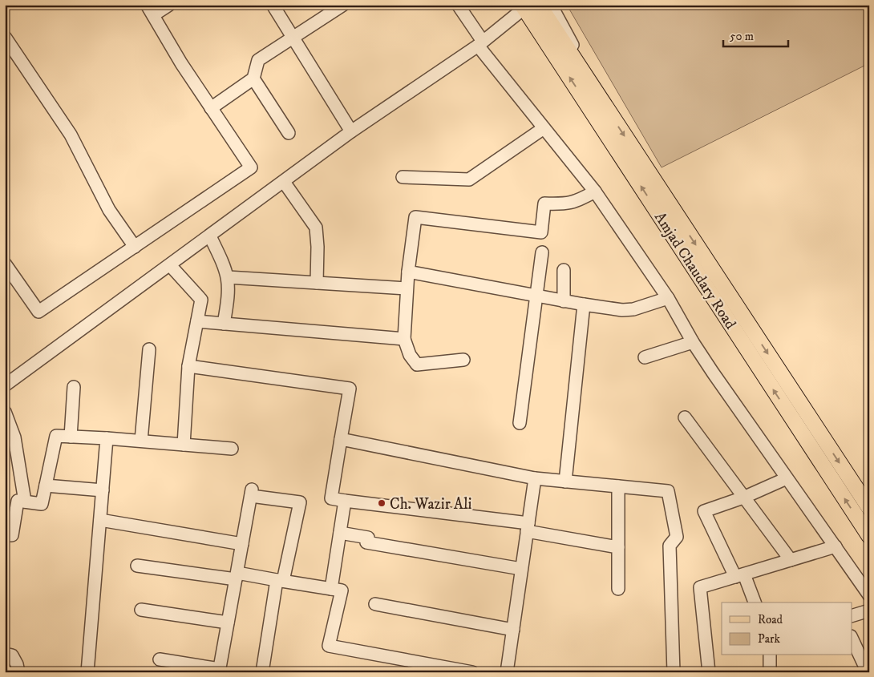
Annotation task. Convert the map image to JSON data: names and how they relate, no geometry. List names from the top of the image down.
{
  "streets": {
    "main road": ["Amjad Chaudary Road"]
  },
  "places": ["Ch. Wazir Ali"],
  "legend": ["Road", "Park"],
  "scale_bar": "50 m"
}
